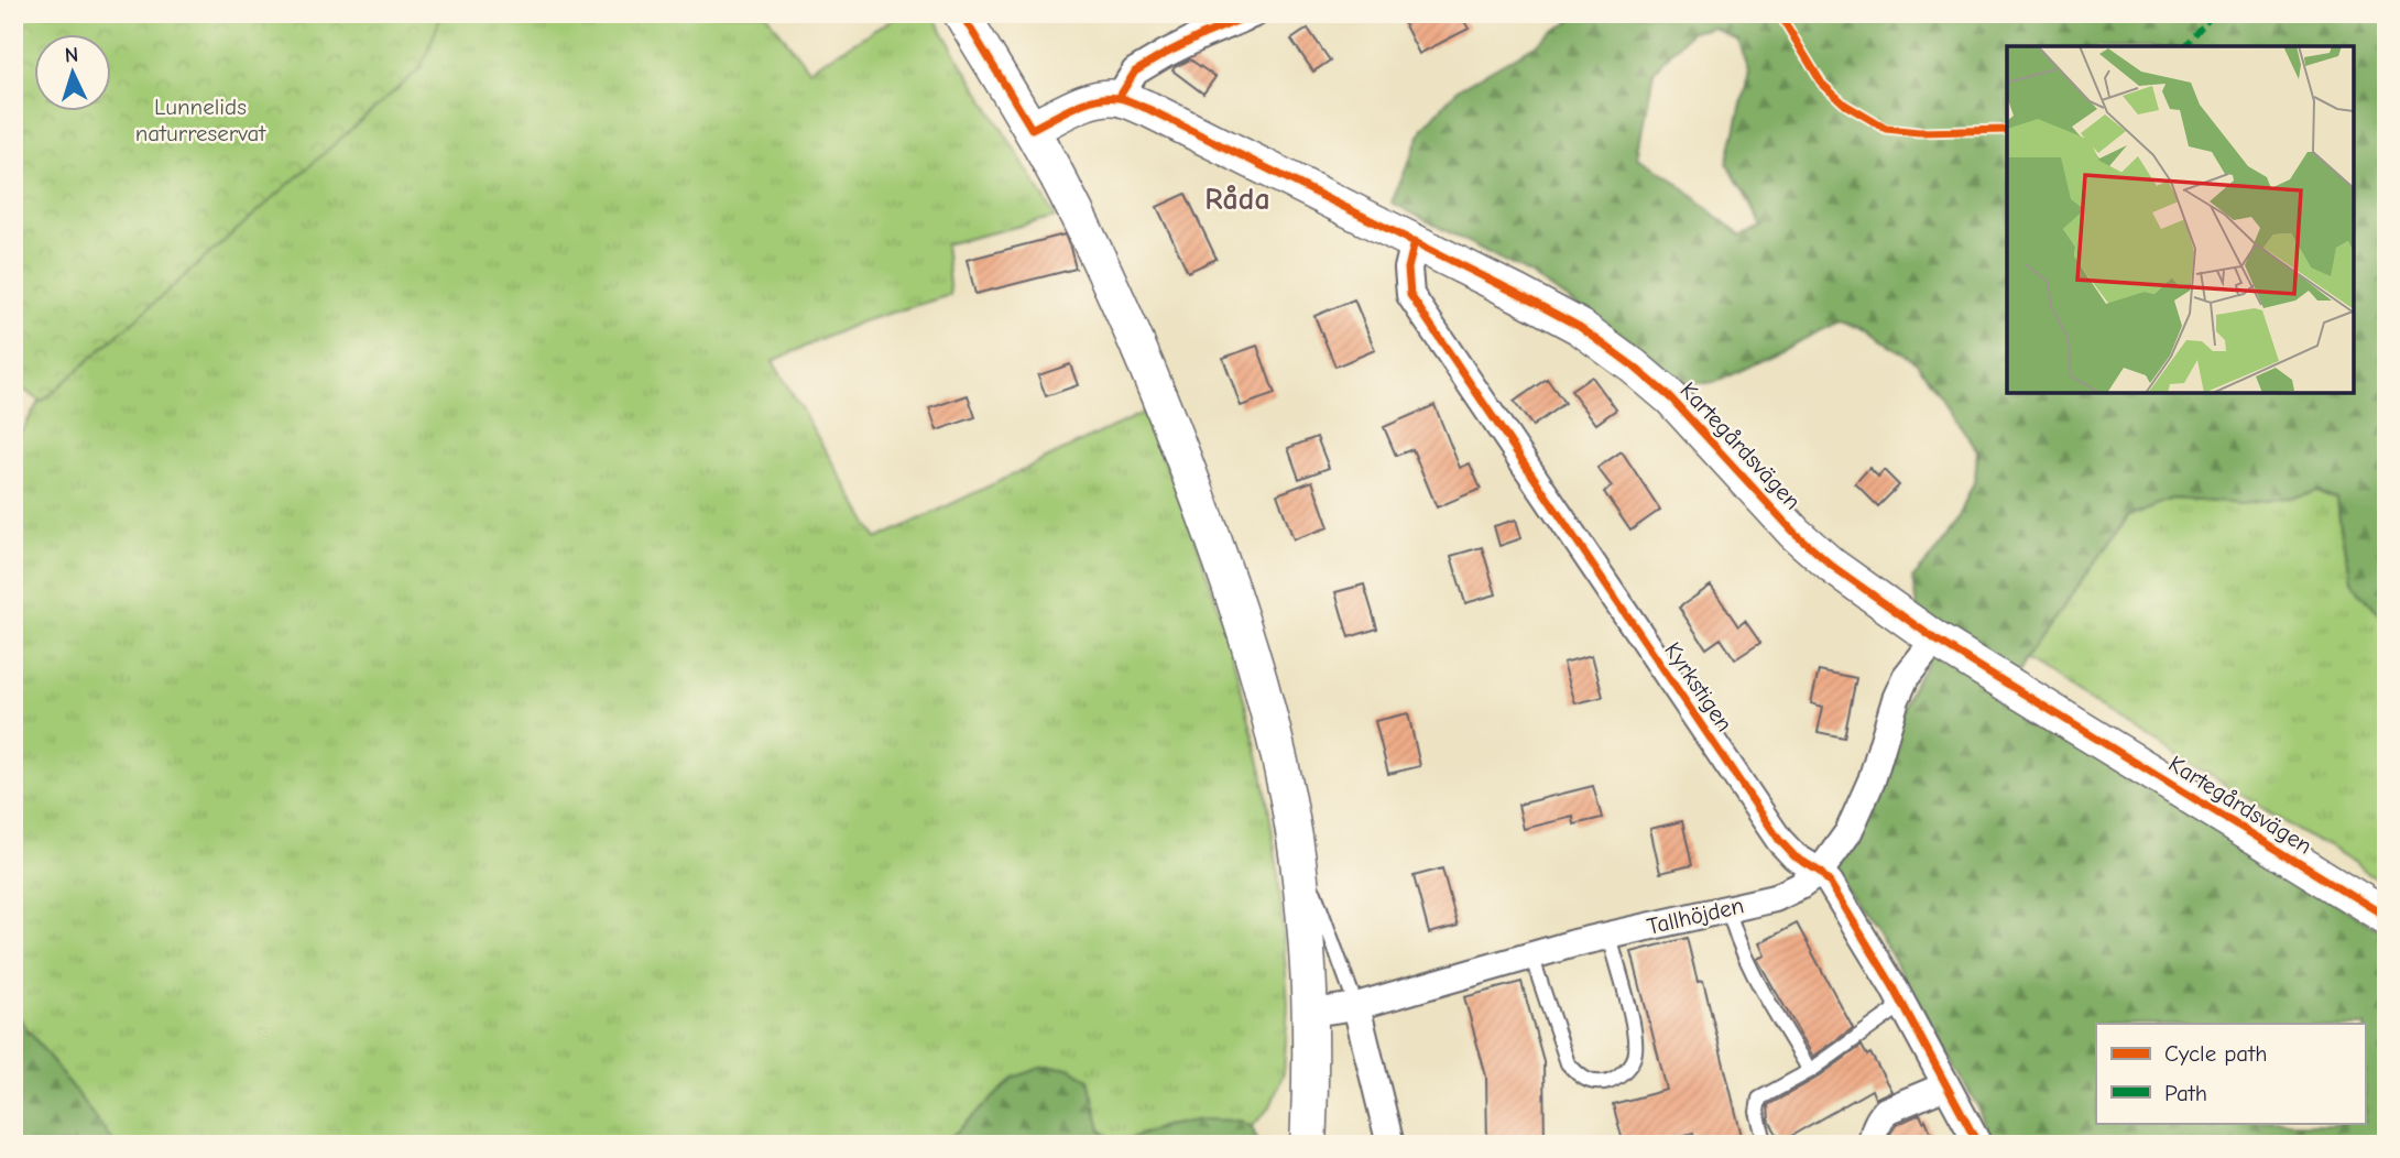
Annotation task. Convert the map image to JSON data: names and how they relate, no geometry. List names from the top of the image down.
{
  "streets": {
    "street": ["Kartegårdsvägen", "Kyrkstigen", "Tallhöjden"]
  },
  "crossings": [
    ["Kartegårdsvägen", "Kyrkstigen"],
    ["Kartegårdsvägen", "Tallhöjden"],
    ["Kyrkstigen", "Tallhöjden"]
  ],
  "districts": ["Råda"],
  "parks": ["Lunnelids naturreservat"],
  "legend": ["Cycle path", "Path"],
  "north": "top"
}
